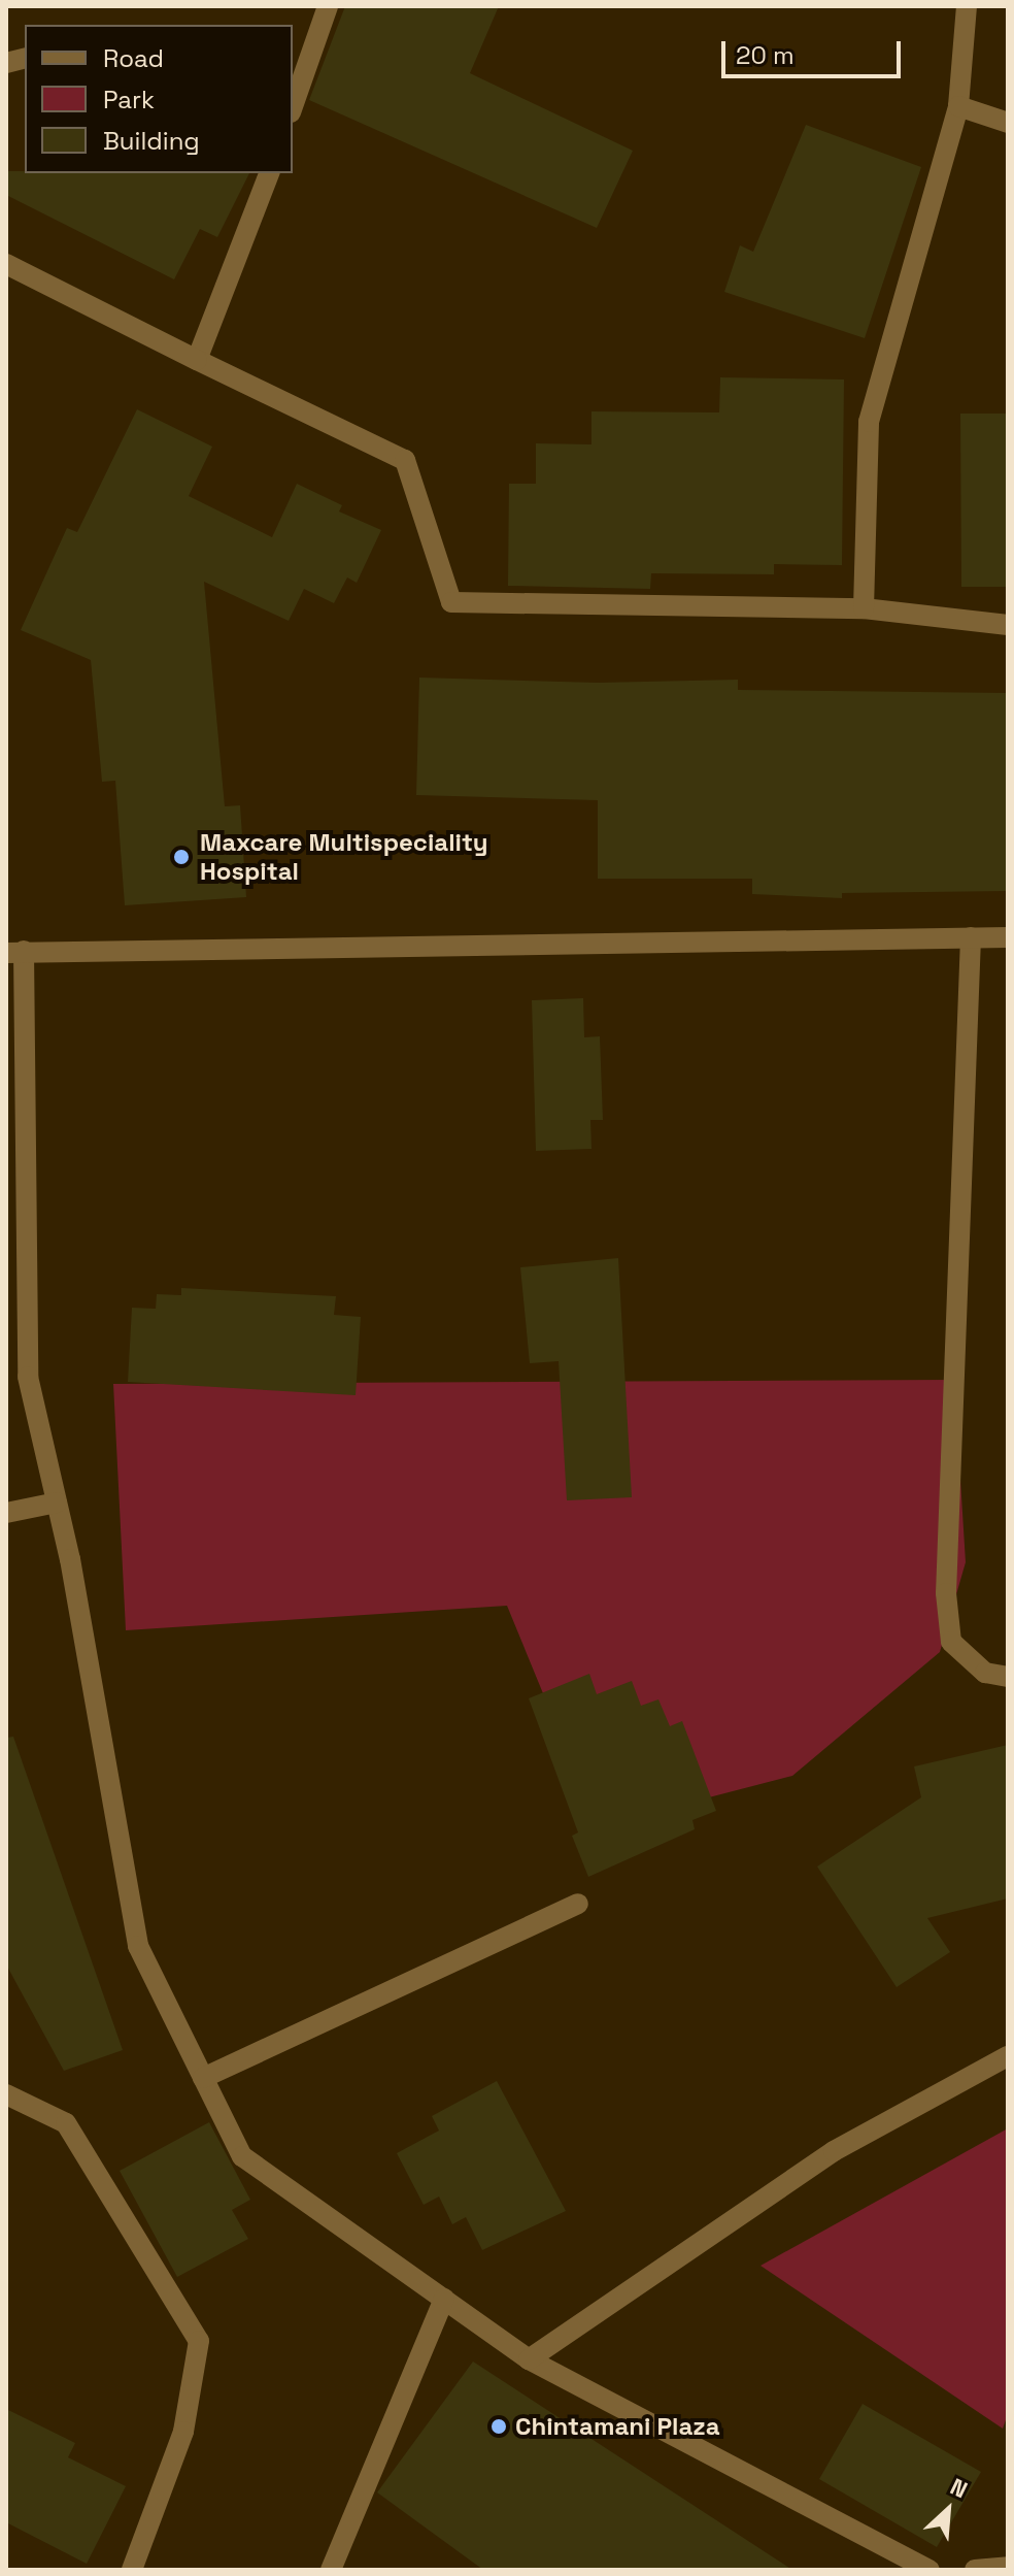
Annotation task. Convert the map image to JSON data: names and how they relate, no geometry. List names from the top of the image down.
{
  "places": ["Maxcare Multispeciality Hospital", "Chintamani Plaza"],
  "legend": ["Road", "Park", "Building"],
  "scale_bar": "20 m",
  "north": "top right"
}
